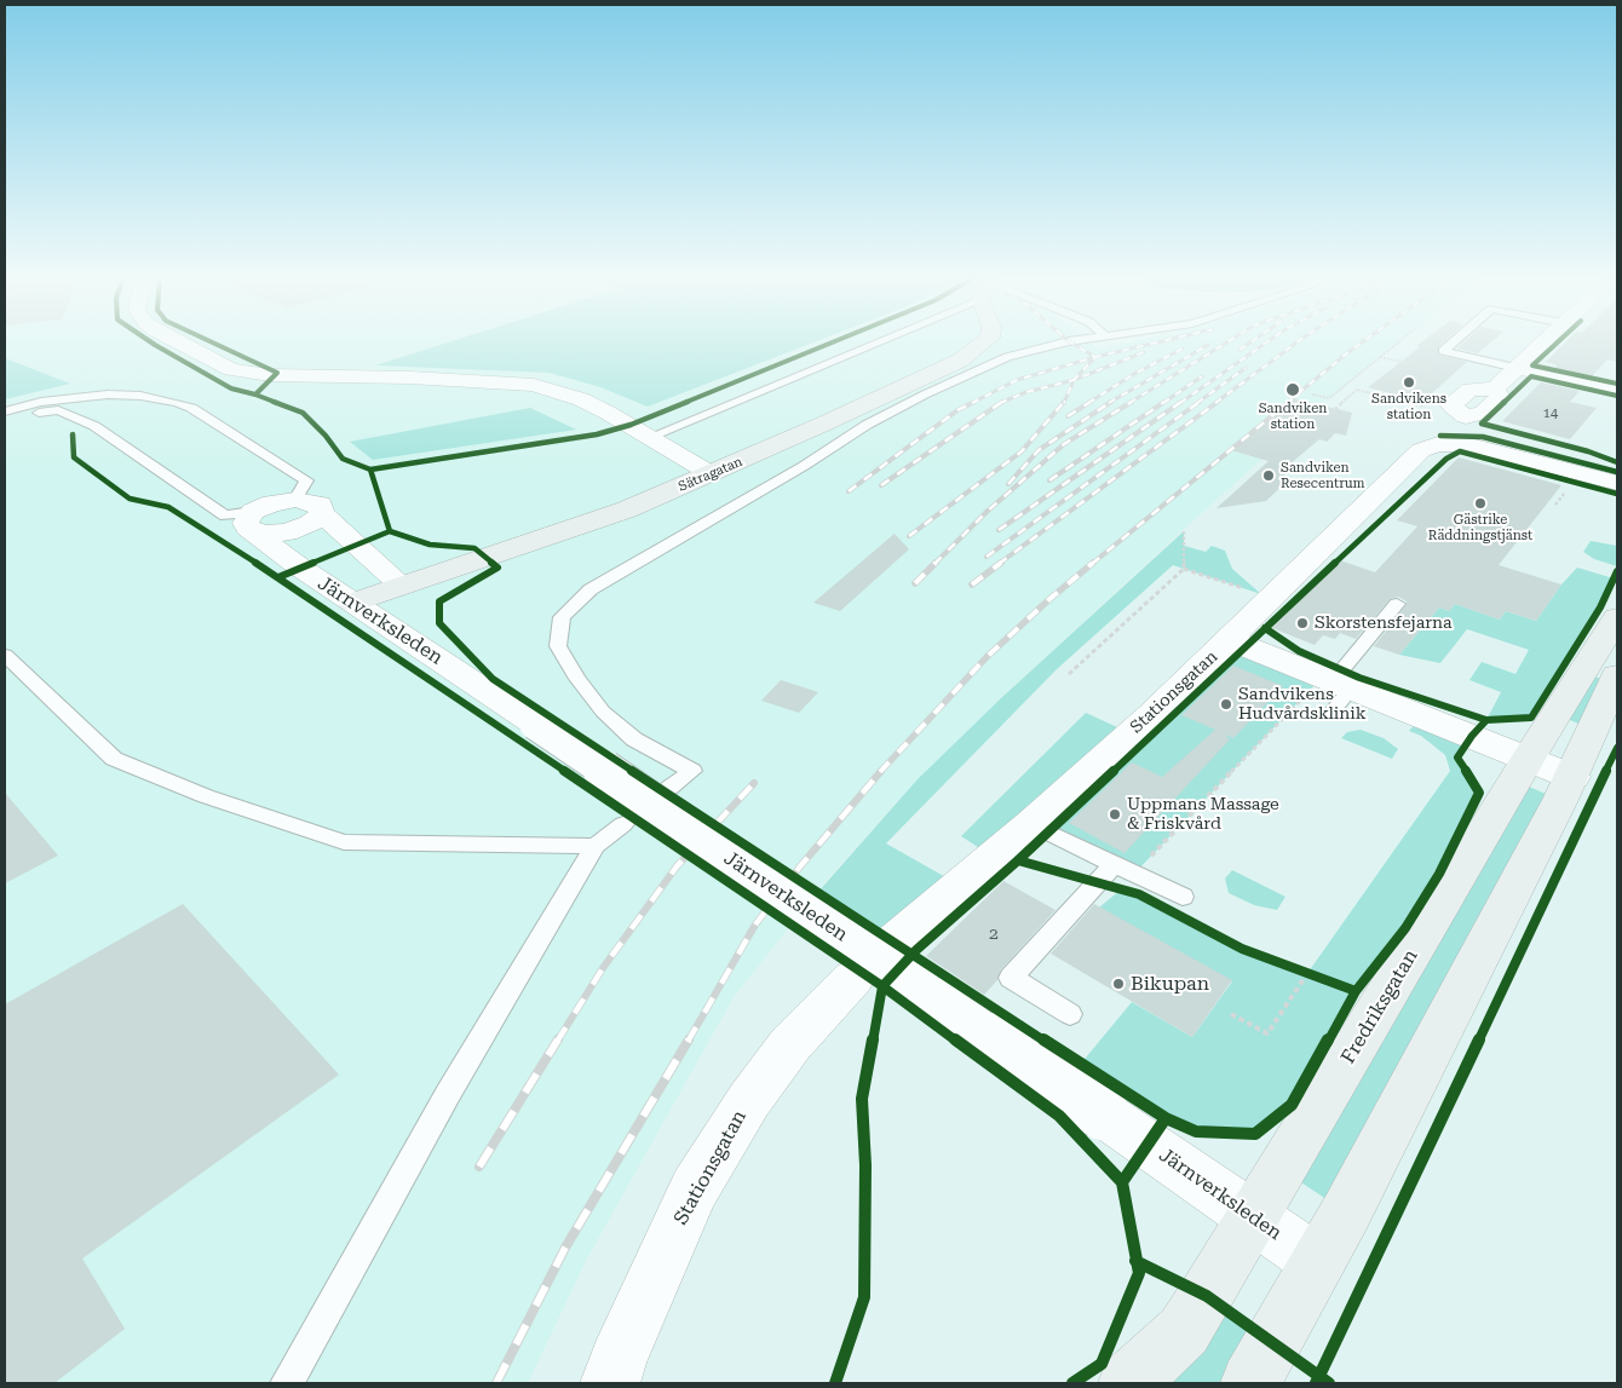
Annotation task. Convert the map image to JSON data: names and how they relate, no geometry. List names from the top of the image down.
{
  "streets": {
    "street": [
      "Sätragatan",
      "Järnverksleden",
      "Stationsgatan",
      "Fredriksgatan"
    ]
  },
  "crossings": [
    ["Sätragatan", "Järnverksleden"],
    ["Järnverksleden", "Fredriksgatan"]
  ],
  "places": [
    "Sandvikens station",
    "Sandviken station",
    "Sandviken Resecentrum",
    "Gästrike Räddningstjänst",
    "Skorstensfejarna",
    "Sandvikens Hudvårdsklinik",
    "Uppmans Massage & Friskvård",
    "Bikupan"
  ],
  "house_numbers": ["14", "2"]
}
